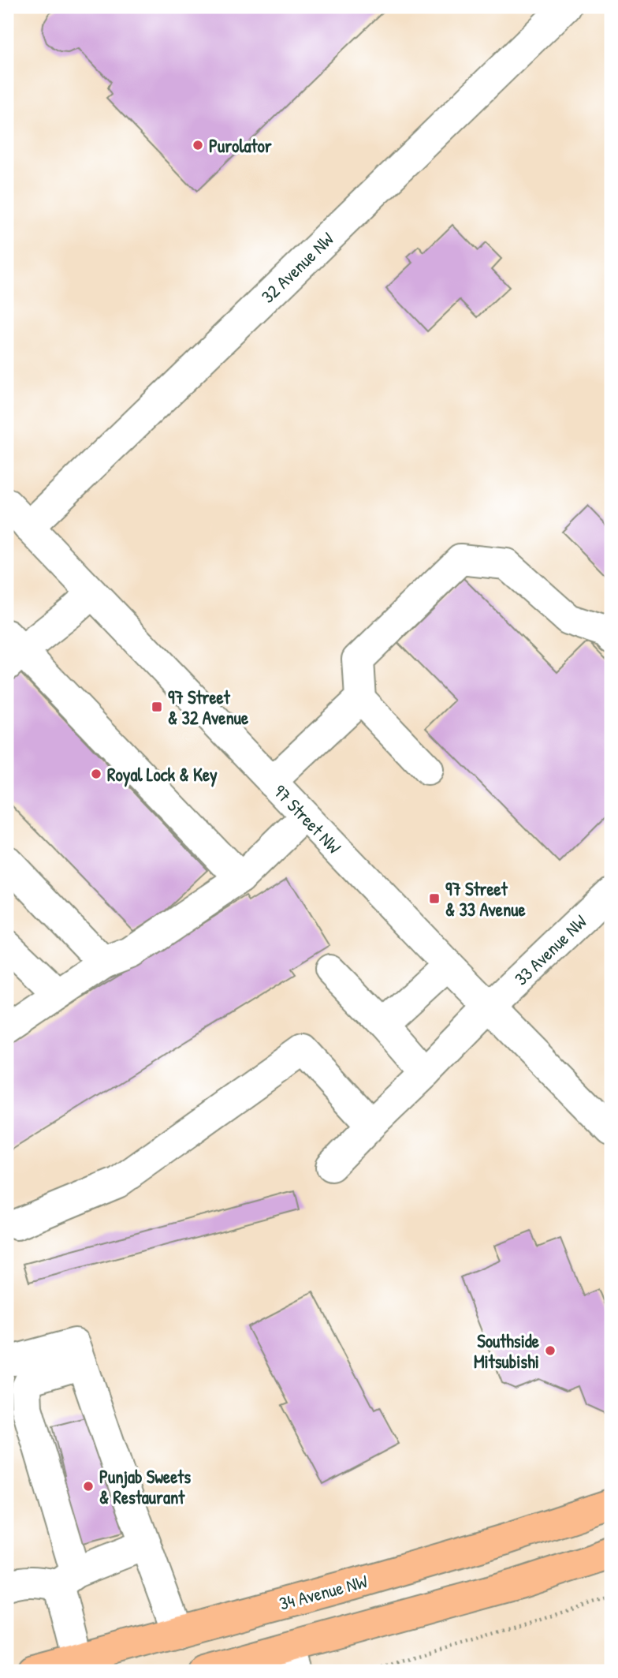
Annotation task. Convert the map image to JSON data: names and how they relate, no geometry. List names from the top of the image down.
{
  "streets": {
    "main road": ["34 Avenue NW"],
    "street": ["32 Avenue NW", "97 Street NW", "33 Avenue NW"]
  },
  "crossings": [
    ["32 Avenue NW", "97 Street NW"],
    ["97 Street NW", "33 Avenue NW"]
  ],
  "places": {
    "other": [
      "Purolator",
      "Royal Lock & Key",
      "Southside Mitsubishi",
      "Punjab Sweets & Restaurant"
    ],
    "transit": ["97 Street & 32 Avenue", "97 Street & 33 Avenue"]
  }
}
